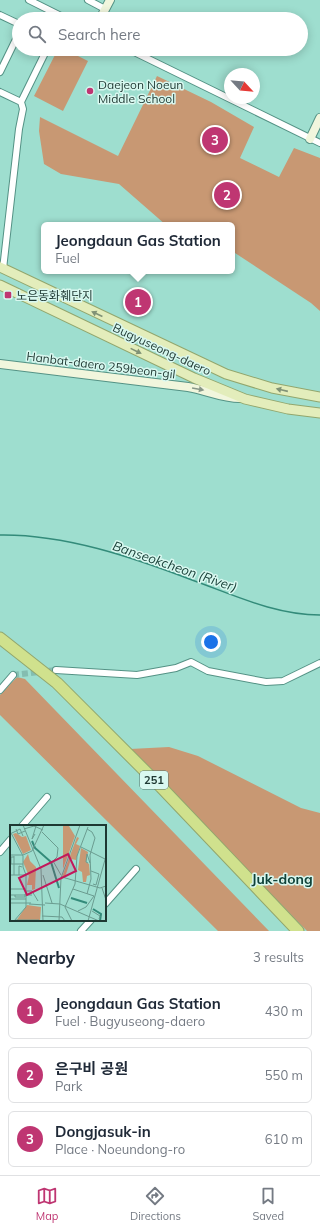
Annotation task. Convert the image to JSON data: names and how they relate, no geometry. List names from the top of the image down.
{
  "streets": {
    "highway": ["251"],
    "main road": ["Bugyuseong-daero"],
    "street": ["Hanbat-daero 259beon-gil"]
  },
  "crossings": [
    ["Bugyuseong-daero", "Hanbat-daero 259beon-gil"]
  ],
  "one_way": ["Hanbat-daero 259beon-gil"],
  "districts": ["Juk-dong"],
  "water": ["Banseokcheon (River)"],
  "places": {
    "other": ["Daejeon Noeun Middle School"],
    "transit": ["노은동화훼단지"]
  },
  "north": "bottom right",
  "page": {
    "search": "Search here",
    "pins": ["3", "2", "1"],
    "popup": ["Jeongdaun Gas Station", "Fuel"],
    "heading": ["Nearby", "3 results"],
    "list": [
      {
        "mark": "1",
        "name": "Jeongdaun Gas Station",
        "note": "Fuel · Bugyuseong-daero",
        "value": "430 m"
      },
      {
        "mark": "2",
        "name": "은구비 공원",
        "note": "Park",
        "value": "550 m"
      },
      {
        "mark": "3",
        "name": "Dongjasuk-in",
        "note": "Place · Noeundong-ro",
        "value": "610 m"
      }
    ],
    "nav": ["Map", "Directions", "Saved"]
  }
}
